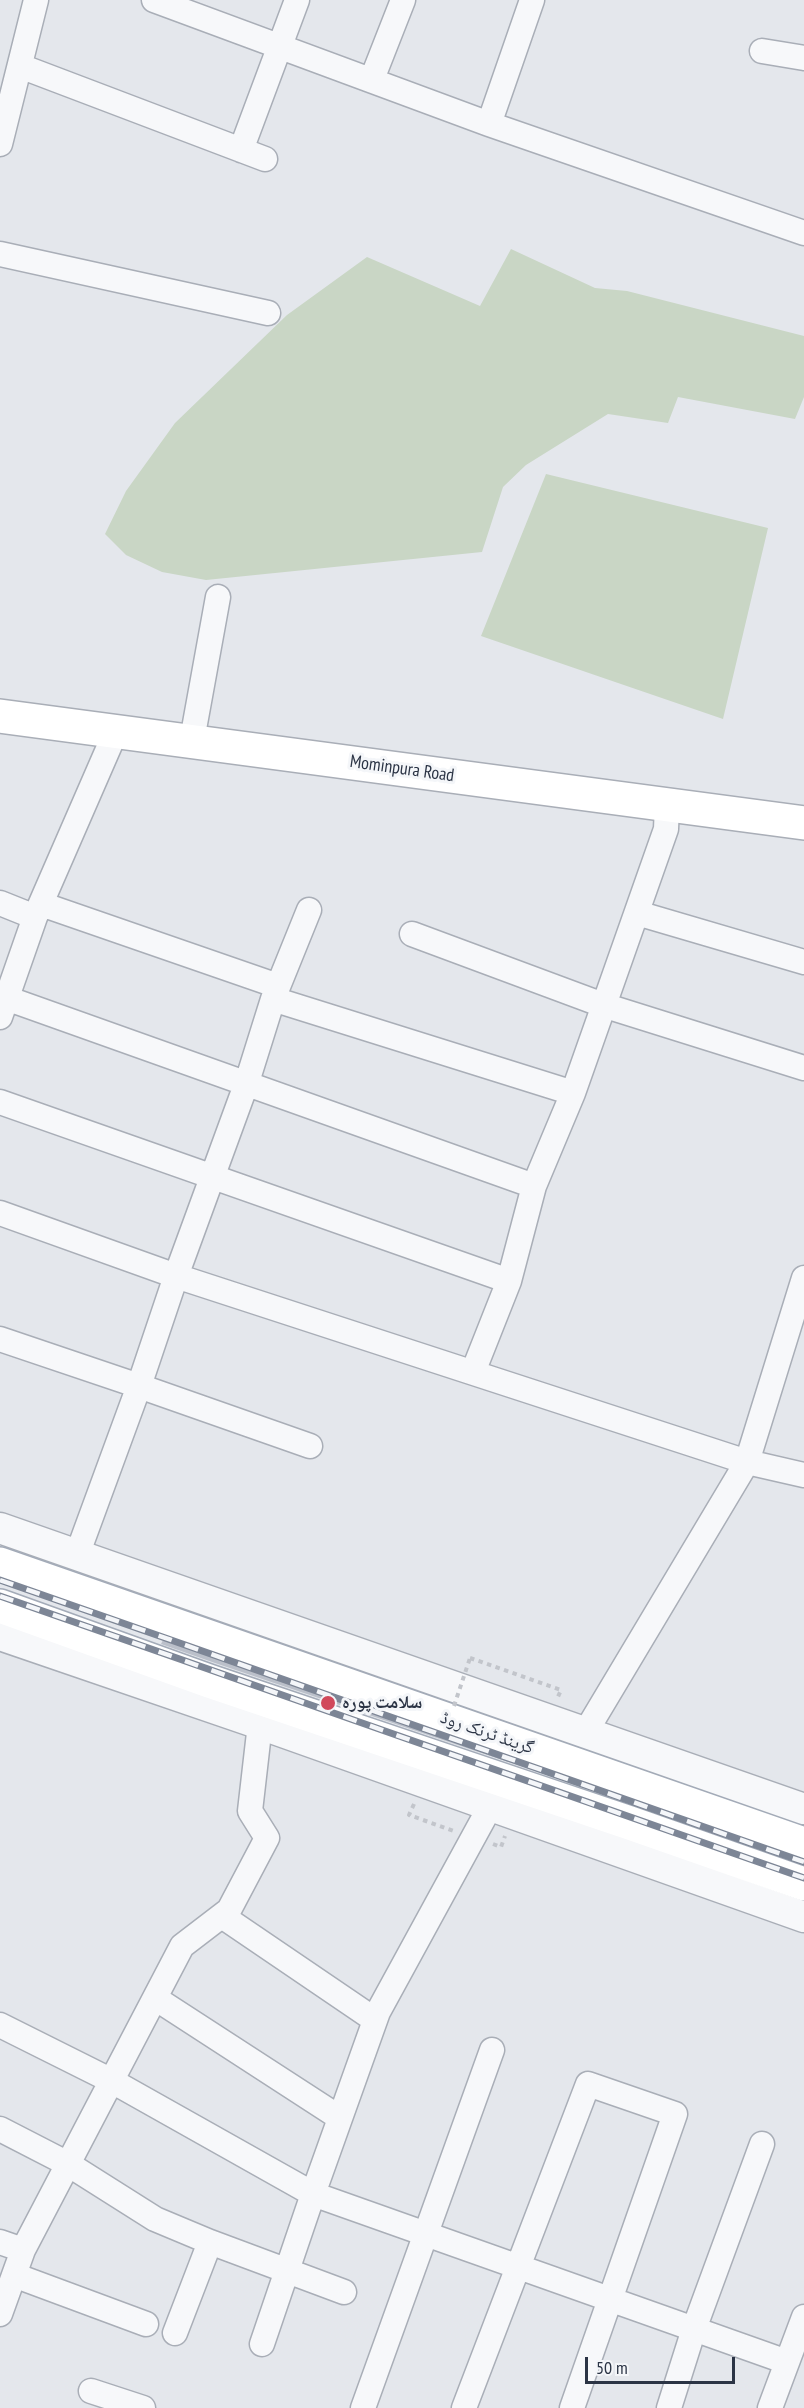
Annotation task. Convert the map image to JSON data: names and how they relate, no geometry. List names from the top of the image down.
{
  "streets": {
    "main road": ["Mominpura Road", "گرینڈ ٹرنک روڈ"]
  },
  "places": ["سلامت پورہ"],
  "scale_bar": "50 m"
}
